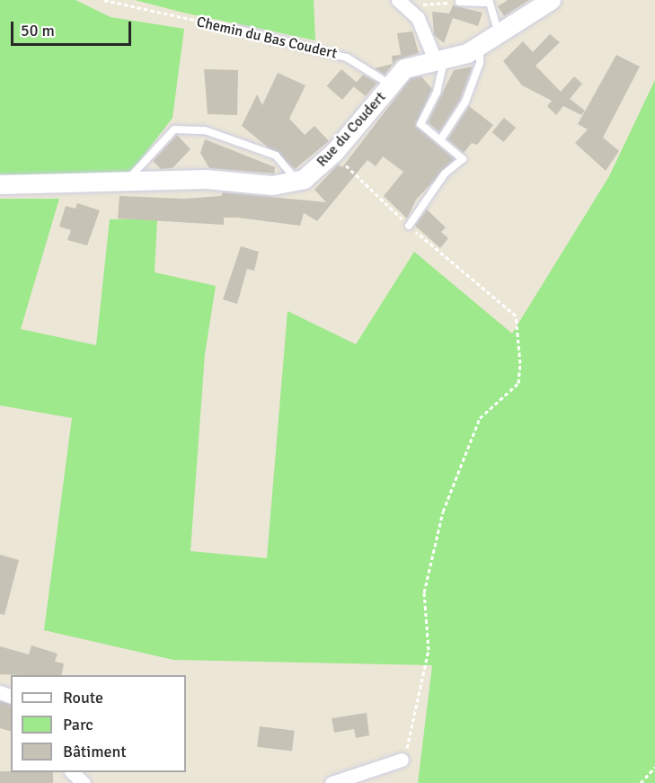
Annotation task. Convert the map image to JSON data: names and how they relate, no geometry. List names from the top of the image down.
{
  "streets": {
    "street": ["Rue du Coudert"],
    "lane": ["Chemin du Bas Coudert"]
  },
  "crossings": [
    ["Chemin du Bas Coudert", "Rue du Coudert"]
  ],
  "legend": ["Route", "Parc", "Bâtiment"],
  "scale_bar": "50 m"
}
